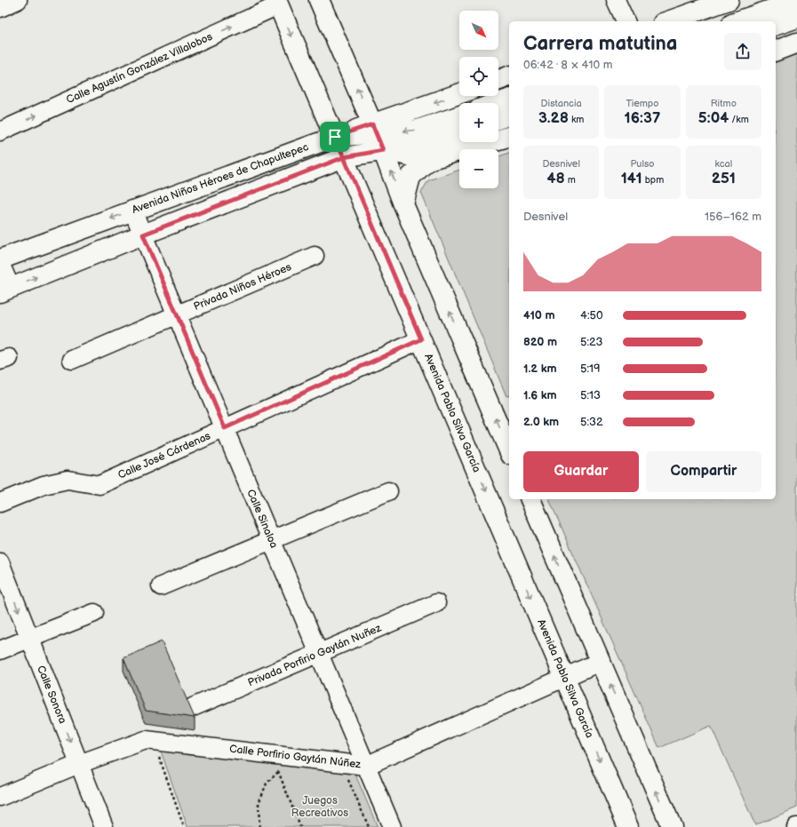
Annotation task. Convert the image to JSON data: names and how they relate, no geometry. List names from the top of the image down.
{
  "streets": {
    "main road": ["Avenida Niños Héroes de Chapultepec", "Avenida Pablo Silva García"],
    "street": [
      "Calle Agustín González Villalobos",
      "Privada Niños Héroes",
      "Calle José Cárdenas",
      "Calle Sinaloa",
      "Privada Porfirio Gaytán Nuñez",
      "Calle Sonora",
      "Calle Porfirio Gaytán Núñez"
    ]
  },
  "crossings": [
    ["Calle Agustín González Villalobos", "Avenida Pablo Silva García"],
    ["Avenida Niños Héroes de Chapultepec", "Avenida Pablo Silva García"],
    ["Avenida Niños Héroes de Chapultepec", "Calle Sinaloa"],
    ["Privada Niños Héroes", "Calle Sinaloa"],
    ["Avenida Pablo Silva García", "Calle José Cárdenas"],
    ["Avenida Pablo Silva García", "Calle Porfirio Gaytán Núñez"],
    ["Calle José Cárdenas", "Calle Sinaloa"],
    ["Calle Sinaloa", "Privada Porfirio Gaytán Nuñez"],
    ["Calle Sinaloa", "Calle Porfirio Gaytán Núñez"],
    ["Calle Sonora", "Calle Porfirio Gaytán Núñez"]
  ],
  "one_way": ["Calle Agustín González Villalobos", "Calle Sonora"],
  "parks": ["Juegos Recreativos"],
  "north": "bottom right",
  "page": {
    "map_buttons": ["+", "−"],
    "heading": ["Carrera matutina", "06:42 · 8 × 410 m"],
    "stats": [
      ["Distancia", "3.28 km"],
      ["Tiempo", "16:37"],
      ["Ritmo", "5:04 /km"],
      ["Desnivel", "48 m"],
      ["Pulso", "141 bpm"],
      ["kcal", "251"]
    ],
    "chart": ["Desnivel", "156–162 m"],
    "list": [
      {
        "name": "410 m",
        "note": "4:50"
      },
      {
        "name": "820 m",
        "note": "5:23"
      },
      {
        "name": "1.2 km",
        "note": "5:19"
      },
      {
        "name": "1.6 km",
        "note": "5:13"
      },
      {
        "name": "2.0 km",
        "note": "5:32"
      }
    ],
    "buttons": ["Guardar", "Compartir"]
  }
}
